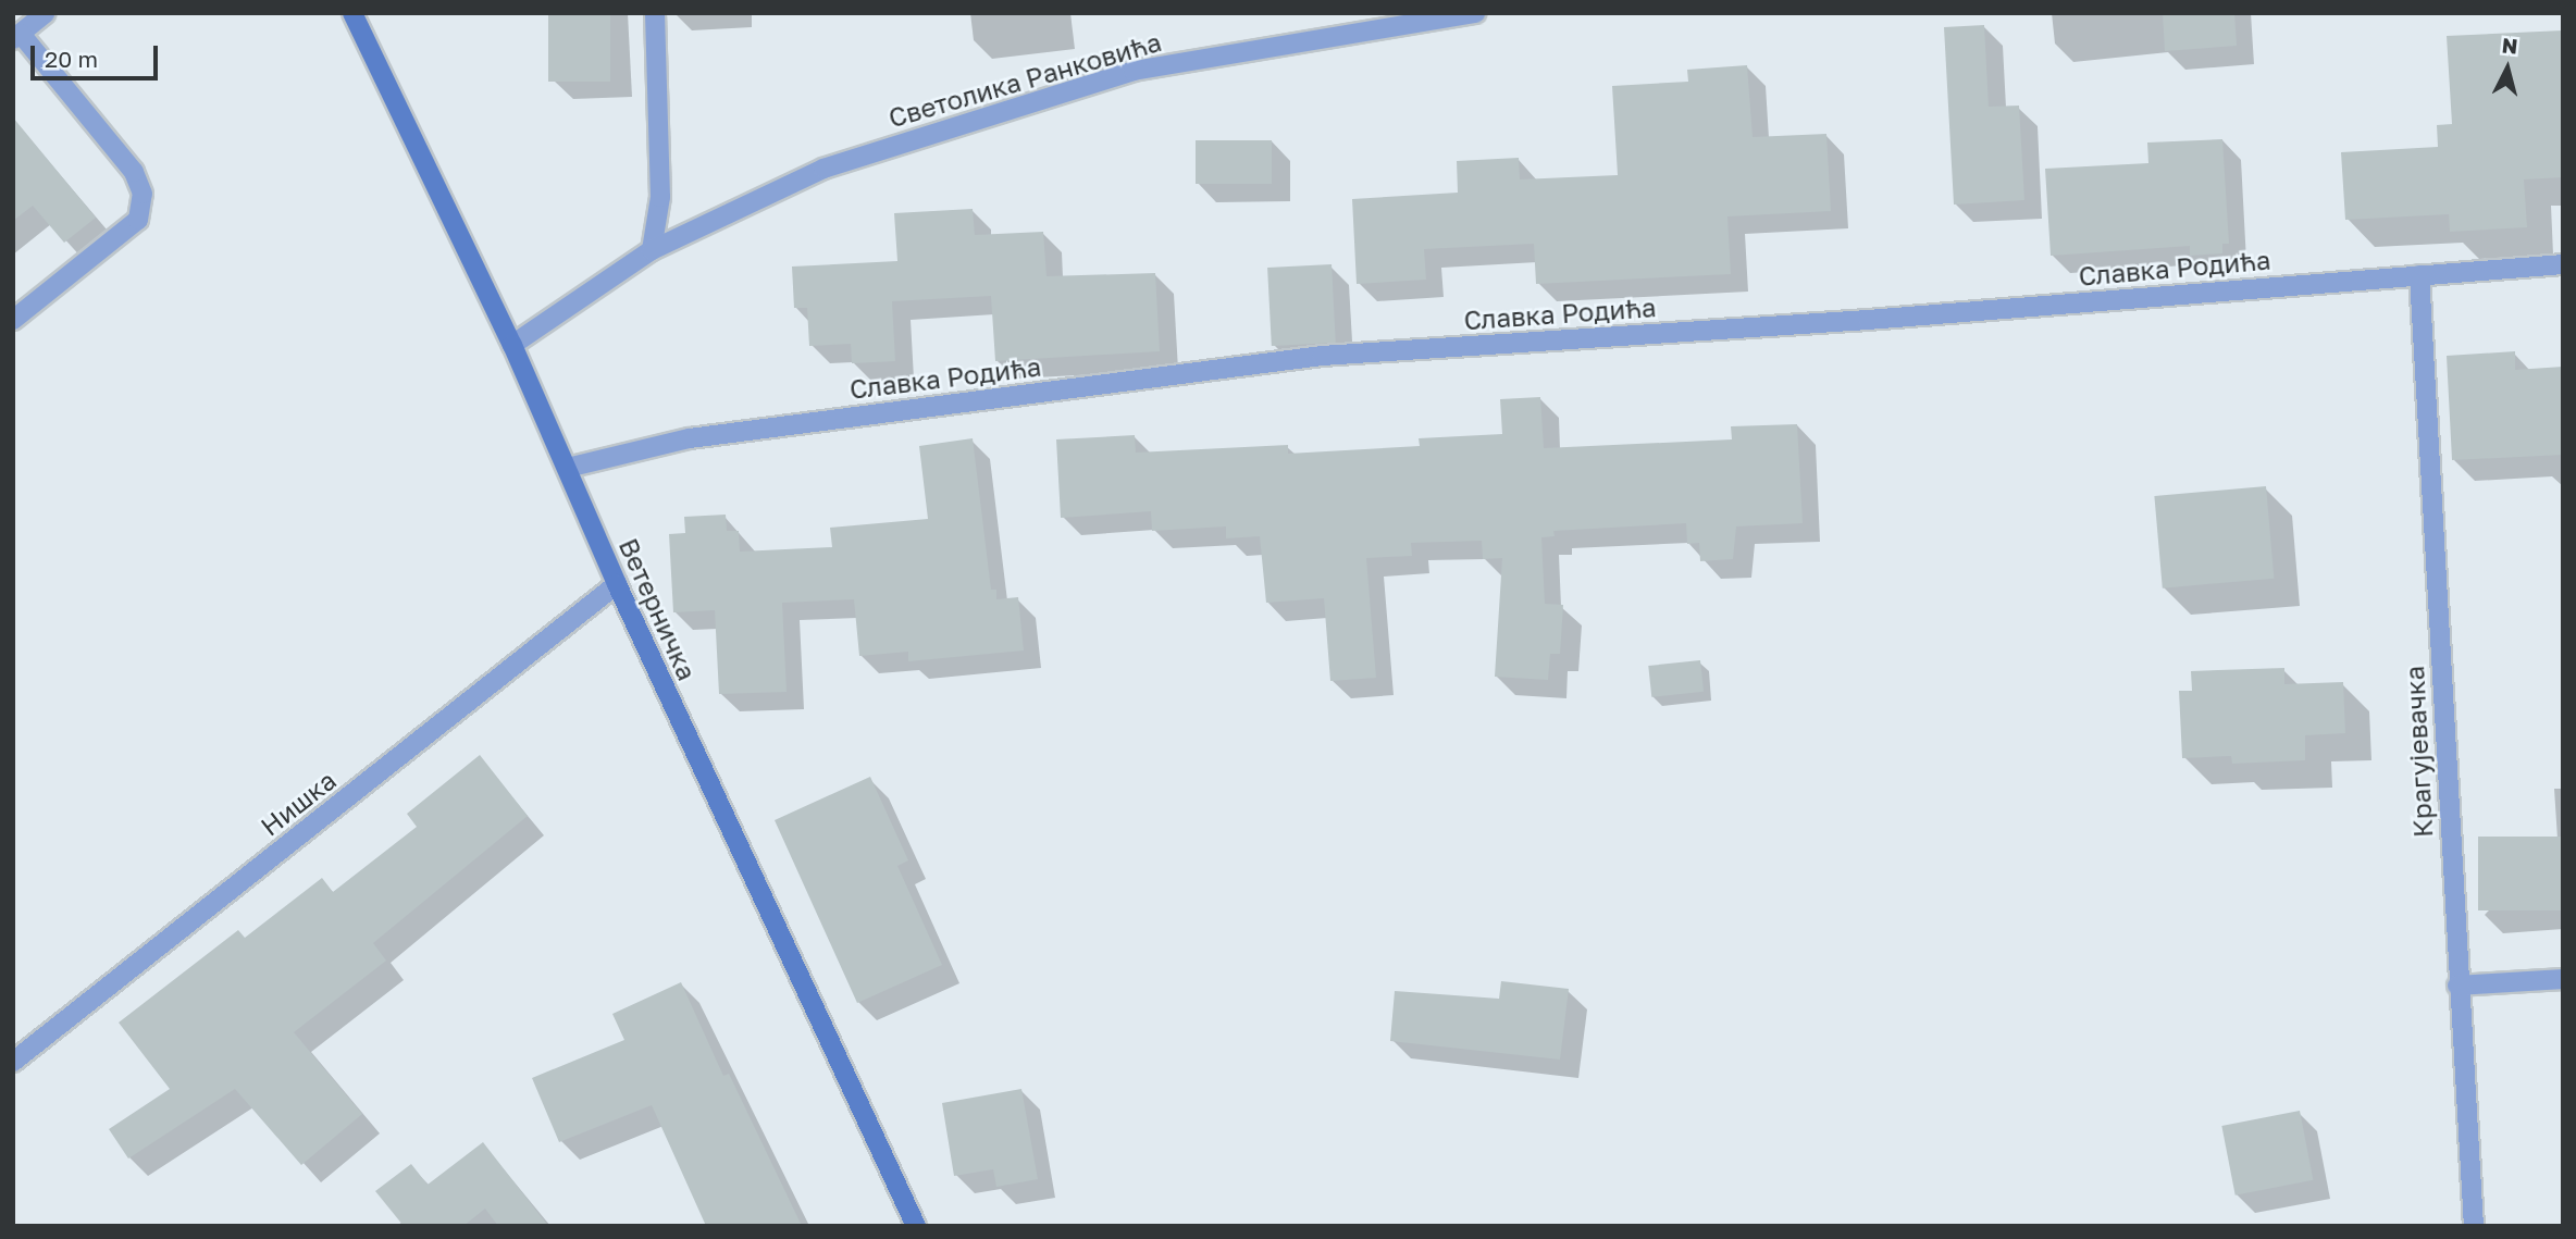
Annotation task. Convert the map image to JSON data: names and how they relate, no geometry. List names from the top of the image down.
{
  "streets": {
    "street": [
      "Светолика Ранковића",
      "Славка Родића",
      "Ветерничка",
      "Крагујевачка",
      "Нишка"
    ]
  },
  "crossings": [
    ["Светолика Ранковића", "Ветерничка"],
    ["Славка Родића", "Ветерничка"],
    ["Славка Родића", "Крагујевачка"],
    ["Ветерничка", "Нишка"]
  ],
  "scale_bar": "20 m",
  "north": "top"
}
